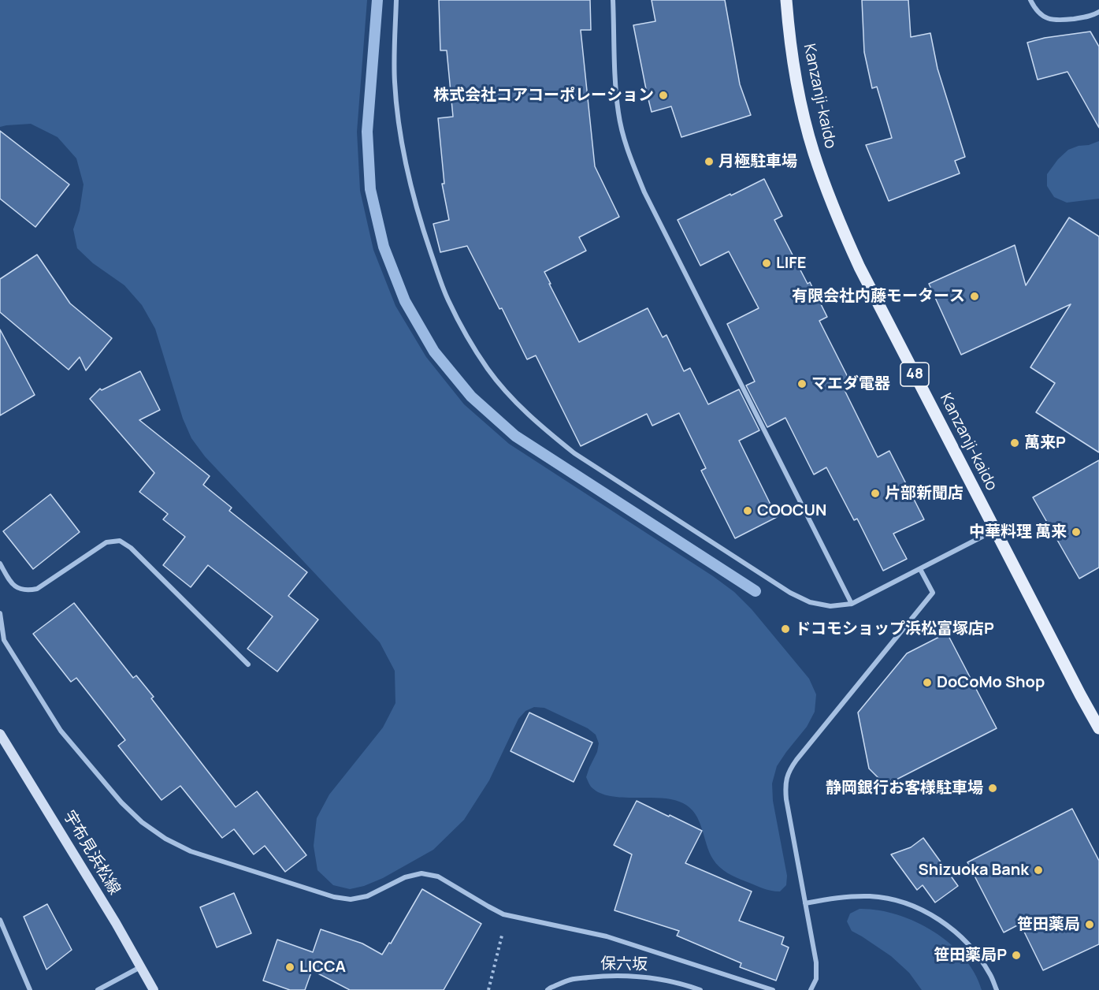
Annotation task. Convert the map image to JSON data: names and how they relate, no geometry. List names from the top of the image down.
{
  "streets": {
    "main road": ["Kanzanji-kaido", "48", "宇布見浜松線"],
    "street": ["保六坂"]
  },
  "places": [
    "株式会社コアコーポレーション",
    "月極駐車場",
    "LIFE",
    "有限会社内藤モータース",
    "マエダ電器",
    "萬来P",
    "片部新聞店",
    "COOCUN",
    "中華料理 萬来",
    "ドコモショップ浜松富塚店P",
    "DoCoMo Shop",
    "静岡銀行お客様駐車場",
    "Shizuoka Bank",
    "笹田薬局",
    "笹田薬局P",
    "LICCA"
  ]
}
